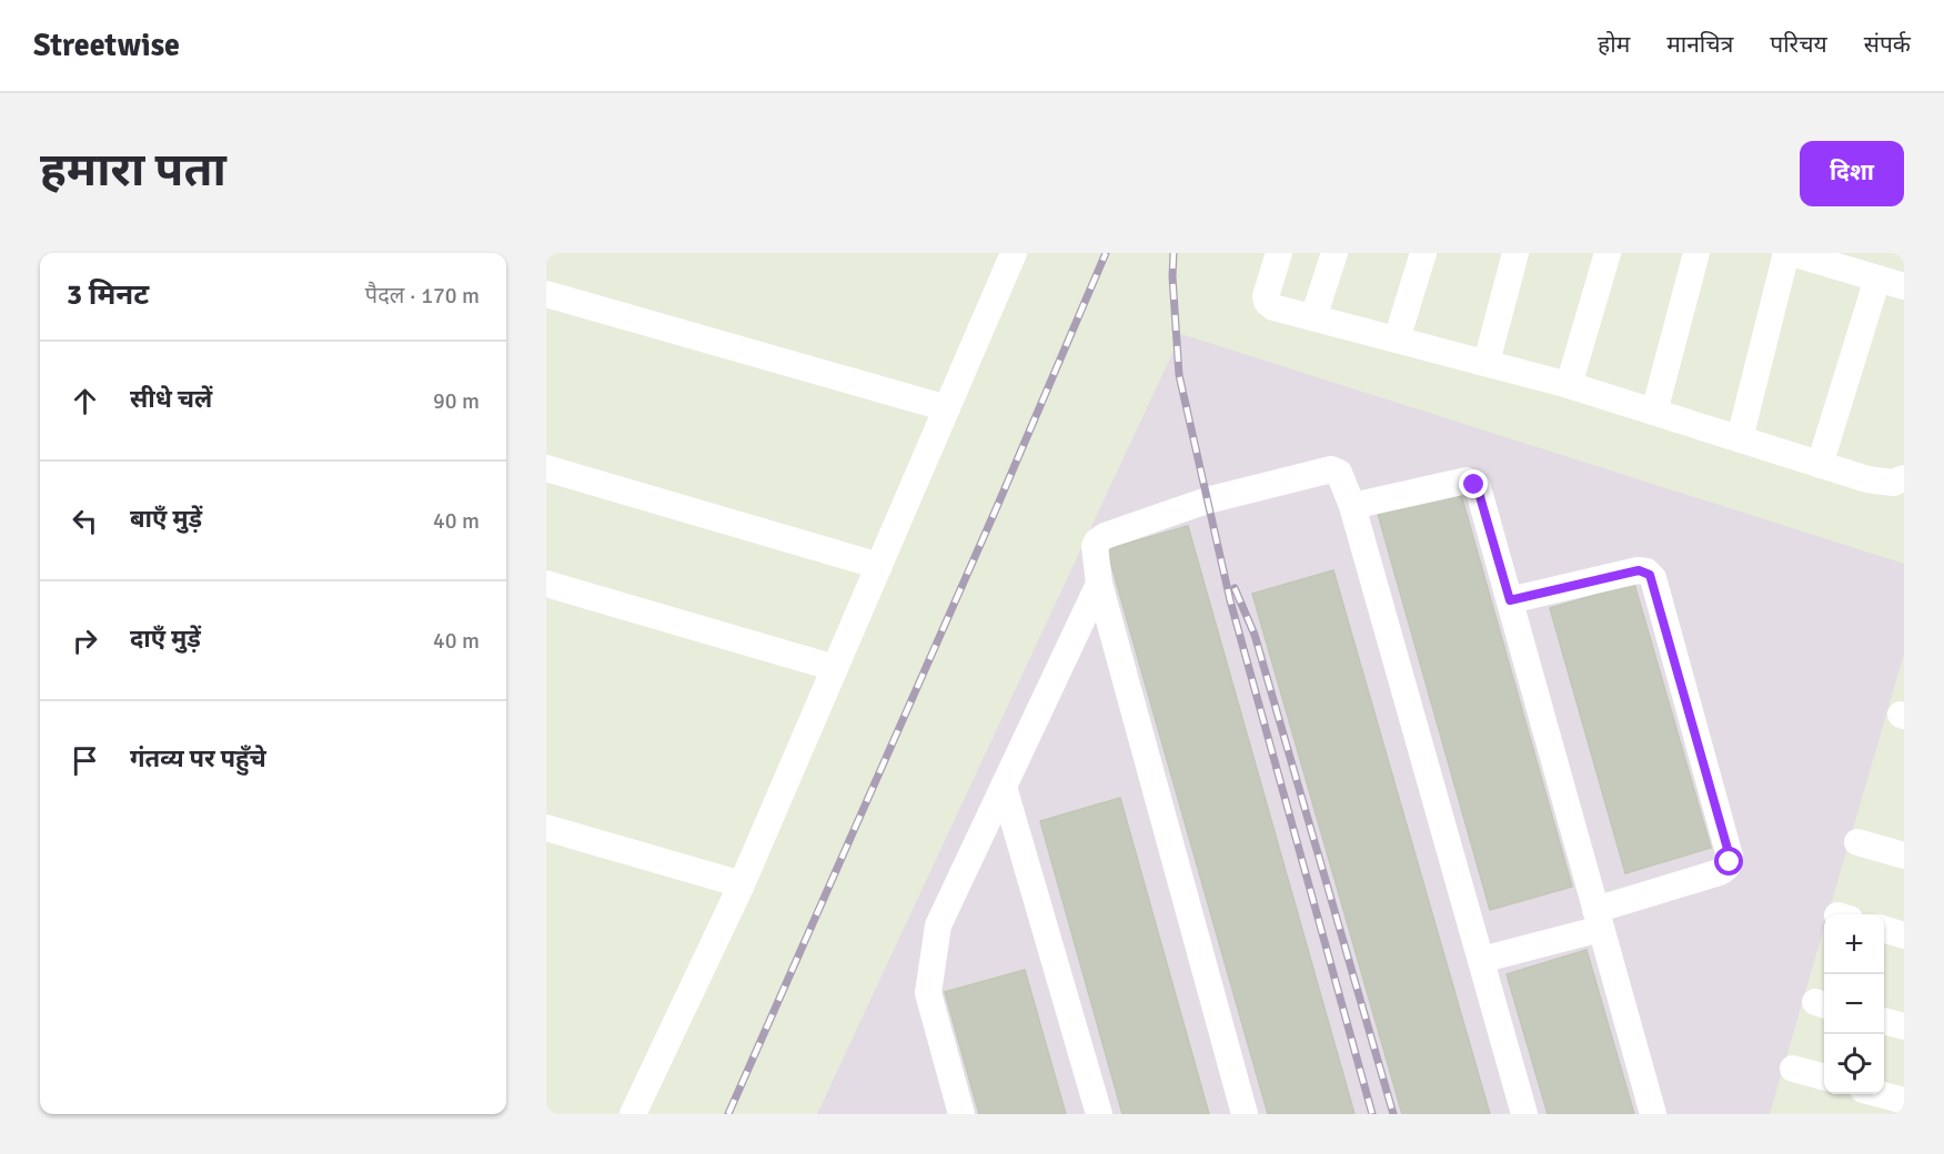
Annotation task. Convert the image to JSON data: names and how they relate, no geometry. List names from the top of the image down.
{
  "page": {
    "header": "Streetwise",
    "nav": [
      "होम",
      "मानचित्र",
      "परिचय",
      "संपर्क"
    ],
    "buttons": "दिशा",
    "title": "हमारा पता",
    "heading": ["3 मिनट", "पैदल · 170 m"],
    "list": [
      ["सीधे चलें", "90 m"],
      ["बाएँ मुड़ें", "40 m"],
      ["दाएँ मुड़ें", "40 m"],
      "गंतव्य पर पहुँचे"
    ],
    "map_buttons": ["+", "−"]
  }
}
